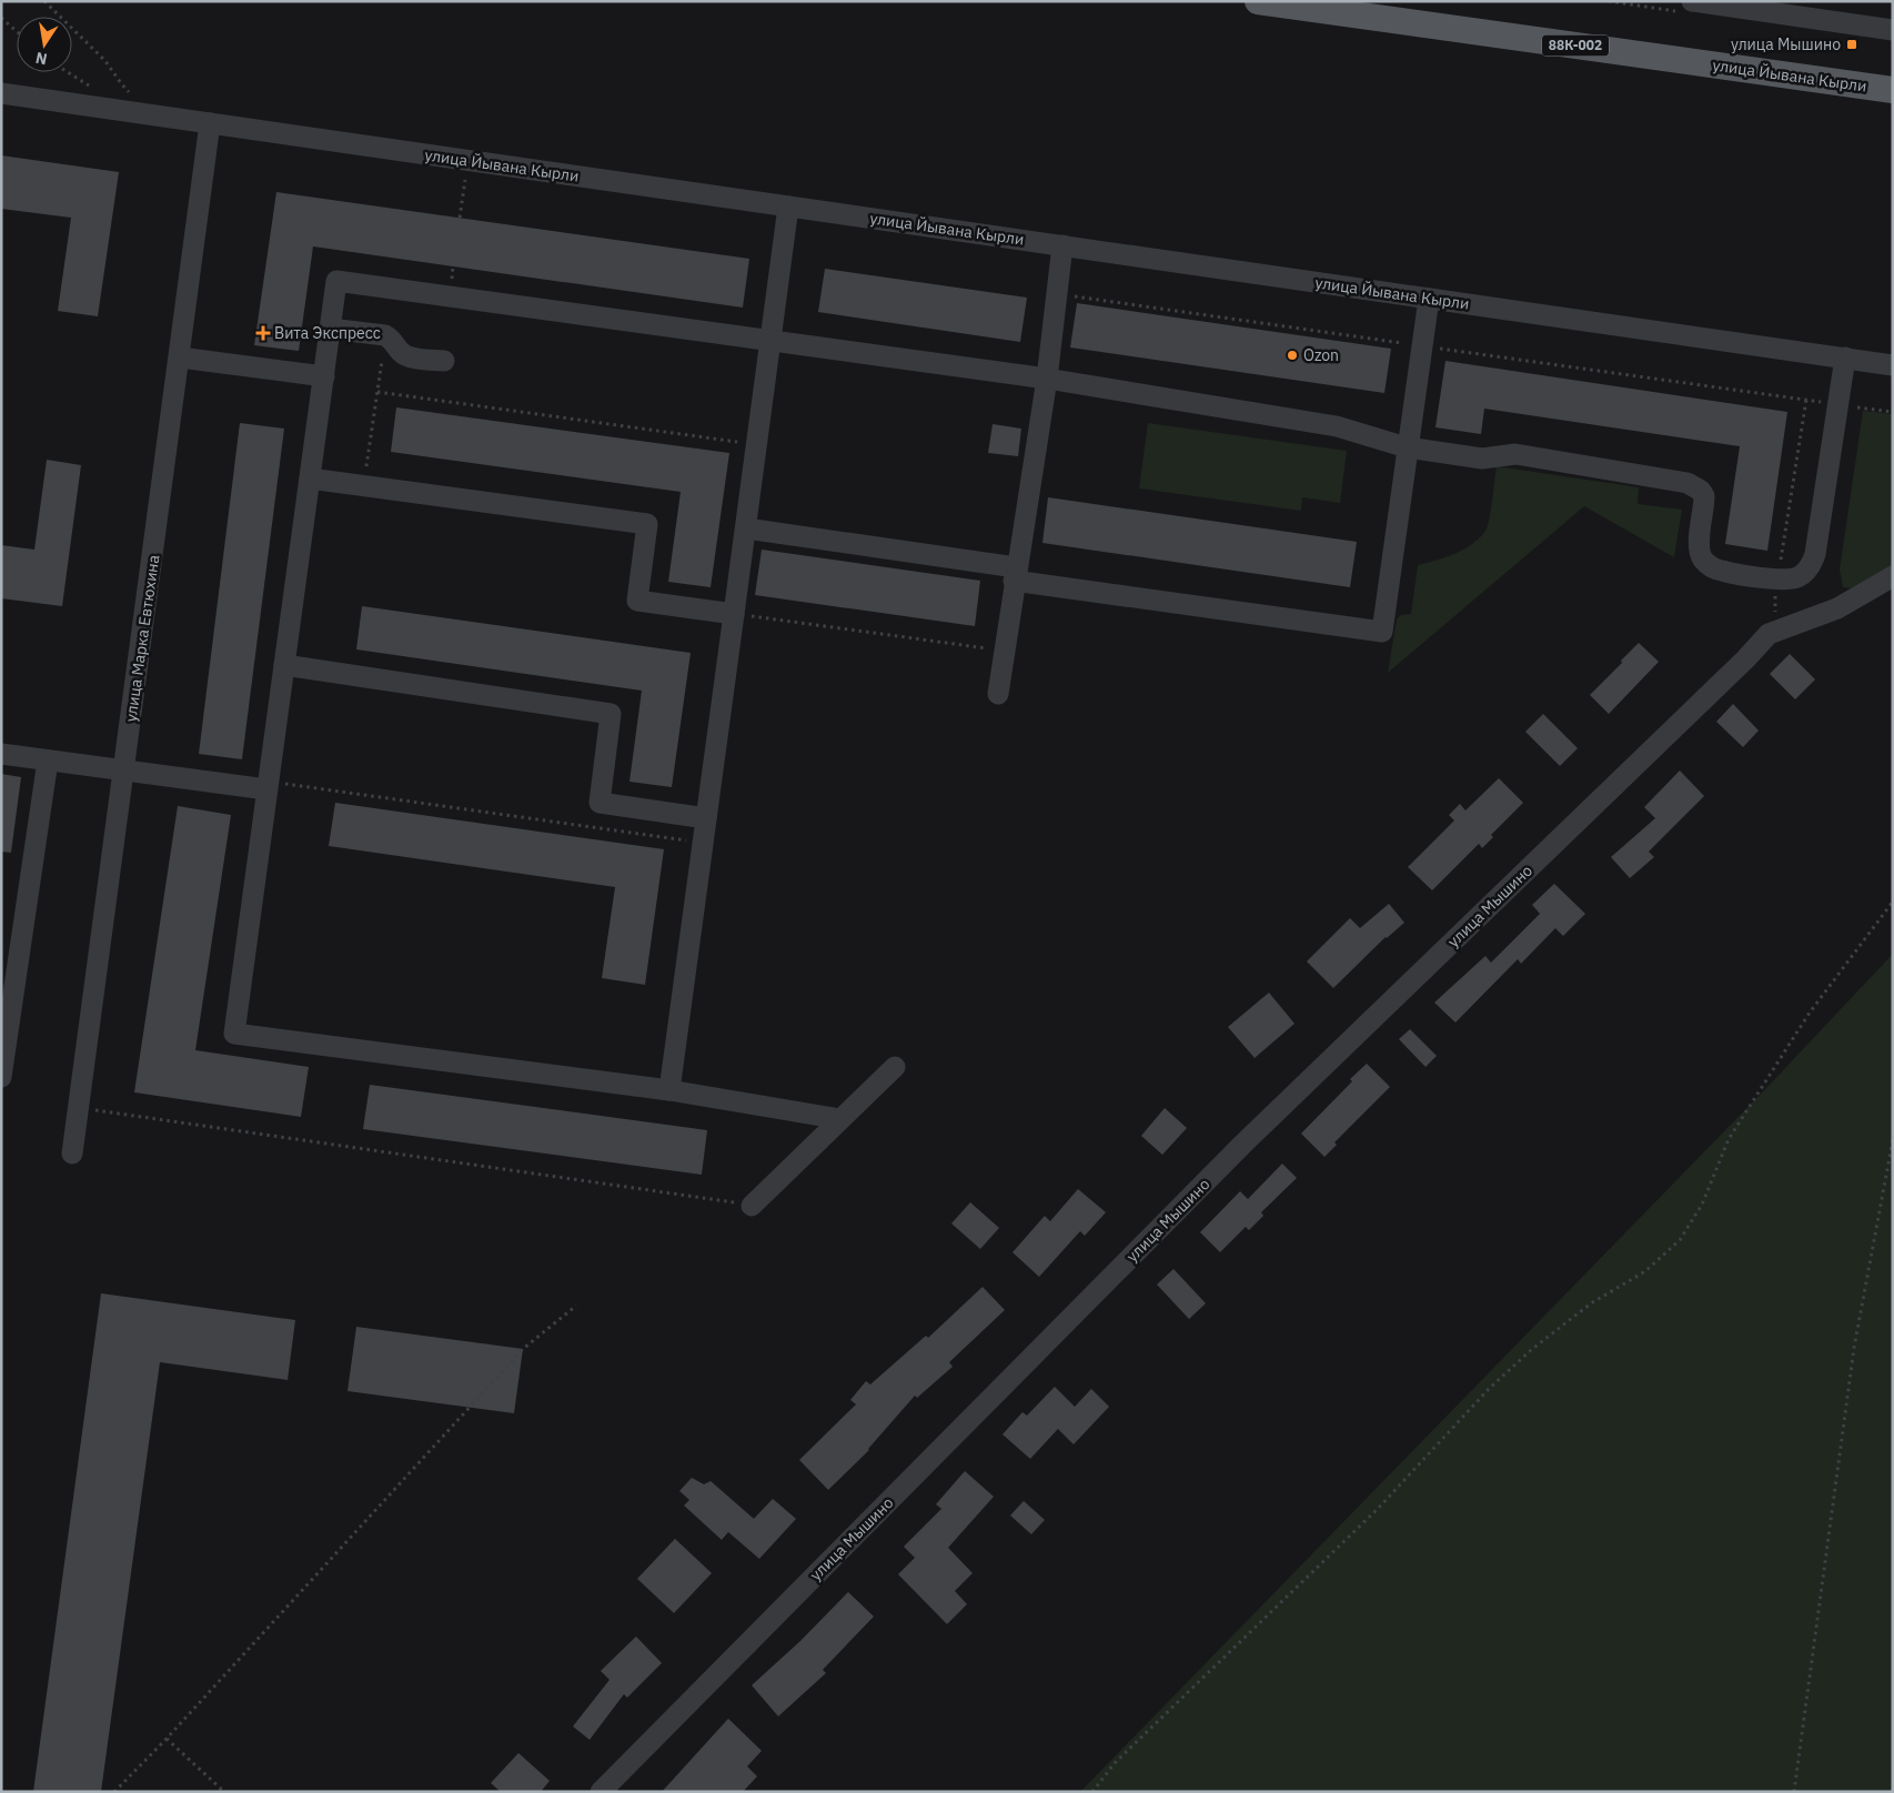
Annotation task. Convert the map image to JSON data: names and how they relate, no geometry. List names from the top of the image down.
{
  "streets": {
    "main road": ["88К-002", "улица Йывана Кырли"],
    "street": ["улица Марка Евтюхина", "улица Мышино"]
  },
  "crossings": [
    ["улица Йывана Кырли", "улица Марка Евтюхина"]
  ],
  "places": {
    "transit": ["улица Мышино"],
    "health": ["Вита Экспресс"],
    "other": ["Ozon"]
  },
  "north": "bottom"
}
